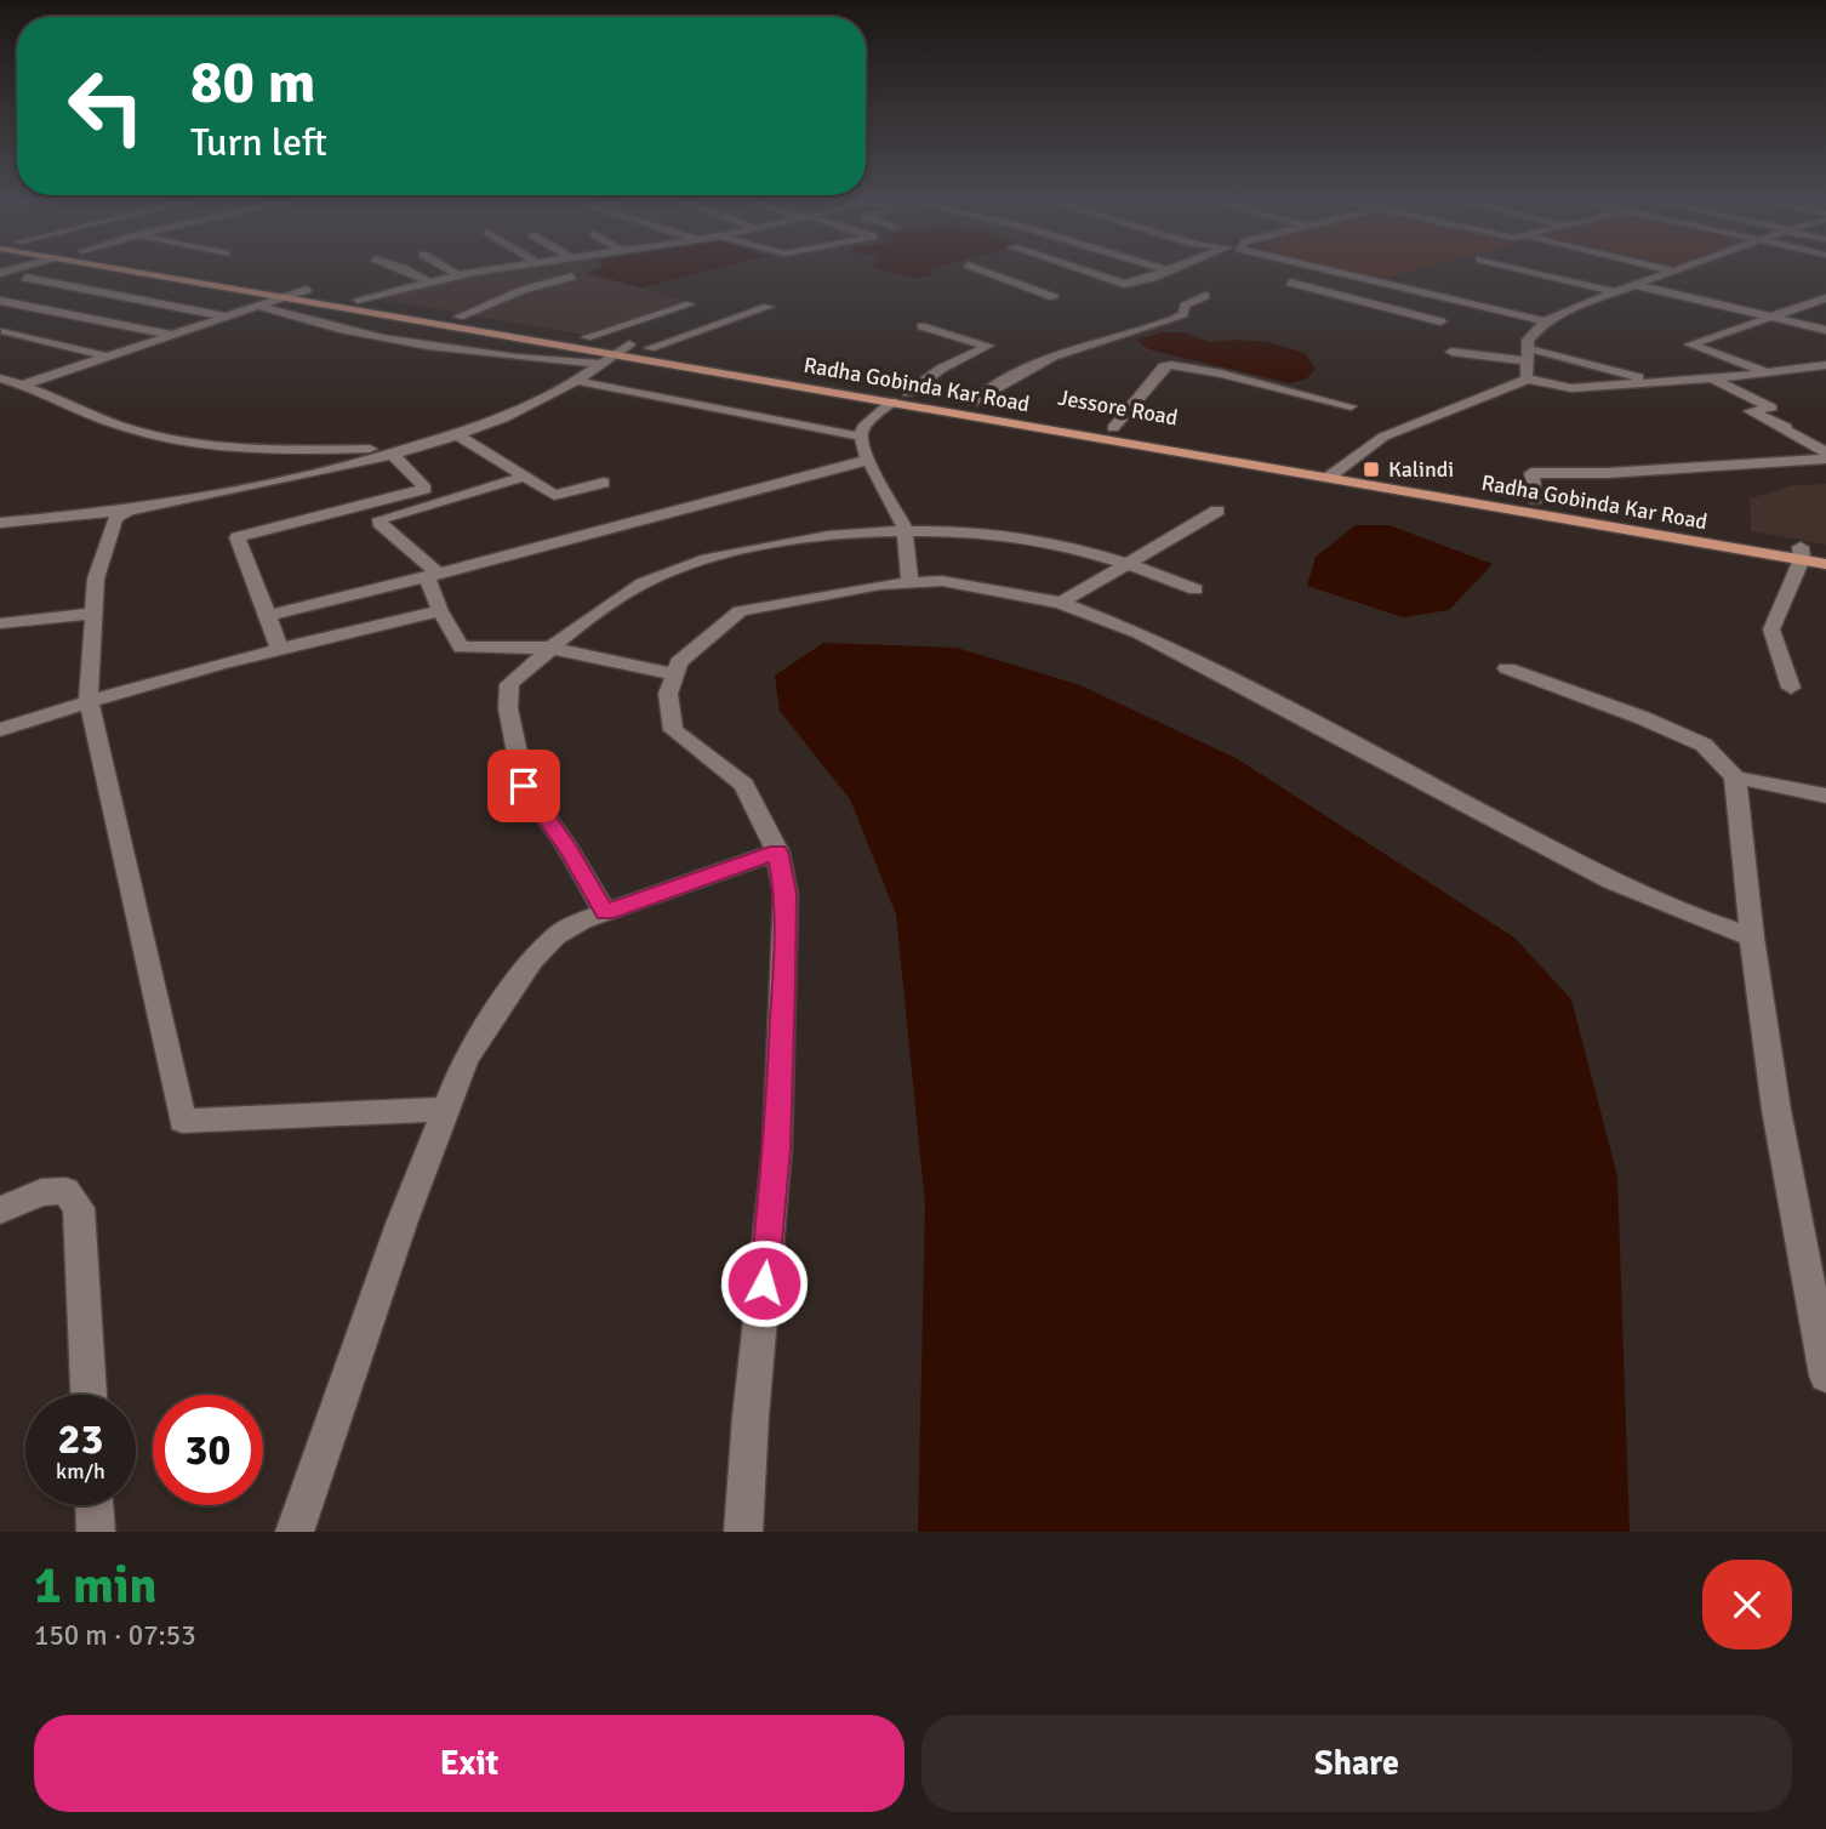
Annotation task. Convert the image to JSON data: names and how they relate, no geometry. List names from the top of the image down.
{
  "streets": {
    "main road": ["Radha Gobinda Kar Road", "Jessore Road"]
  },
  "crossings": [
    ["Radha Gobinda Kar Road", "Jessore Road"]
  ],
  "places": {
    "transit": ["Kalindi"]
  },
  "page": {
    "turn": ["80 m", "Turn left"],
    "speed": "23 km/h",
    "limit": "30",
    "heading": ["1 min", "150 m · 07:53"],
    "buttons": ["Exit", "Share"]
  }
}
